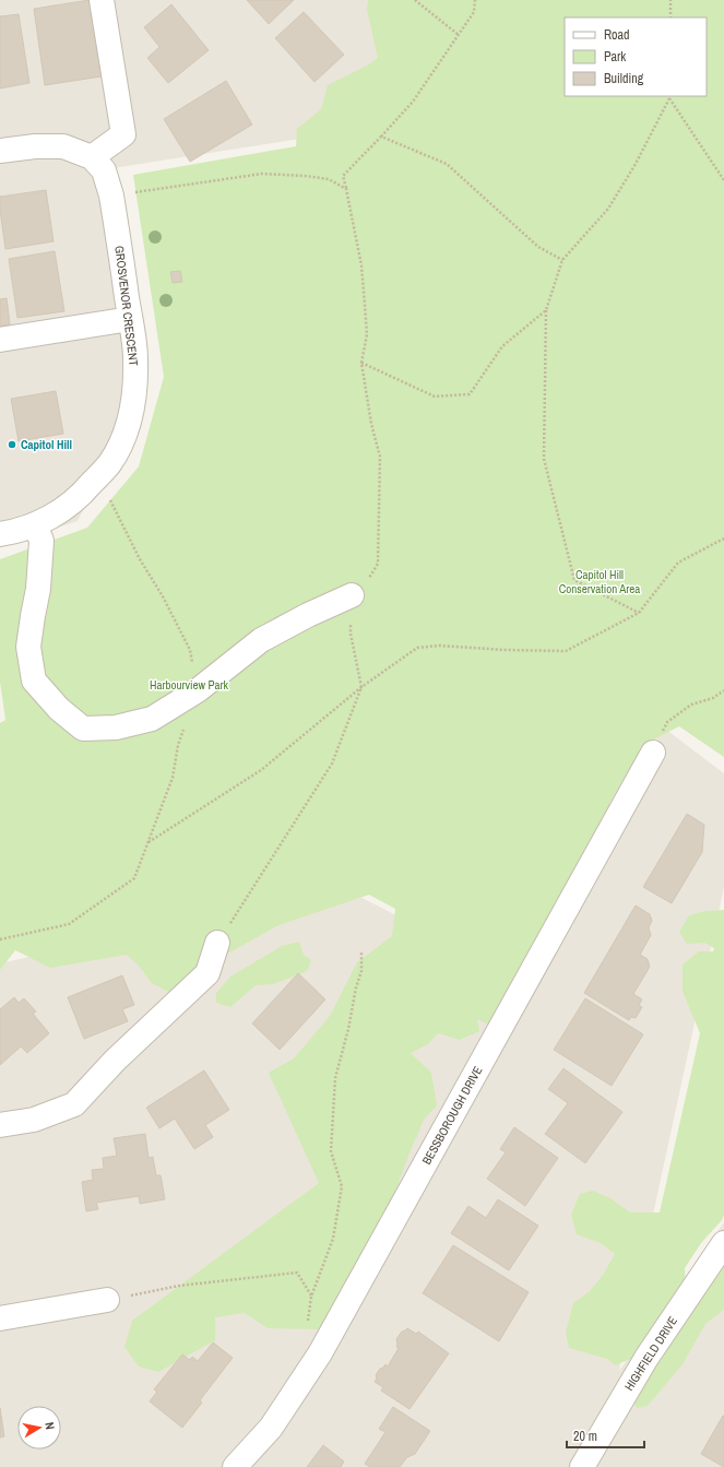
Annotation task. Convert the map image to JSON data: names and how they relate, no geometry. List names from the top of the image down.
{
  "streets": {
    "street": ["GROSVENOR CRESCENT", "BESSBOROUGH DRIVE", "HIGHFIELD DRIVE"]
  },
  "parks": ["Capitol Hill Conservation Area", "Harbourview Park"],
  "places": ["Capitol Hill"],
  "legend": ["Road", "Park", "Building"],
  "scale_bar": "20 m",
  "north": "right"
}
